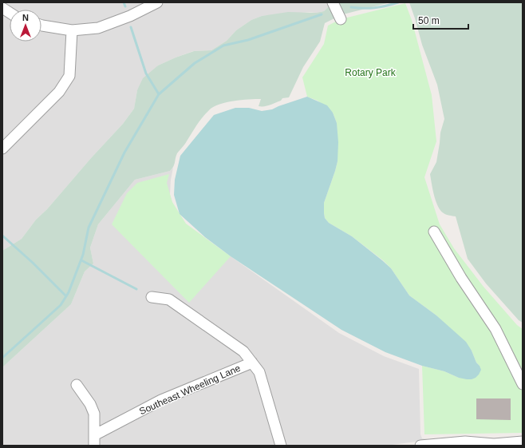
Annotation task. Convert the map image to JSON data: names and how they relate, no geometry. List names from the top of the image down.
{
  "streets": {
    "street": ["Southeast Wheeling Lane"]
  },
  "parks": ["Rotary Park"],
  "scale_bar": "50 m",
  "north": "top"
}
